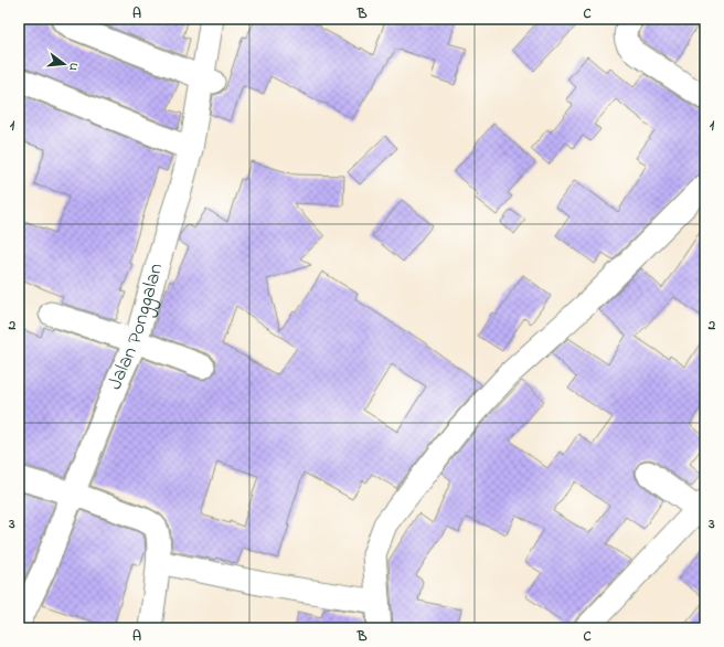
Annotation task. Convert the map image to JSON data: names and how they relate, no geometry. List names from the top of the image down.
{
  "streets": {
    "street": ["Jalan Ponggalan"]
  },
  "north": "right",
  "grid": {
    "columns": ["A", "B", "C"],
    "rows": ["1", "2", "3"]
  }
}
